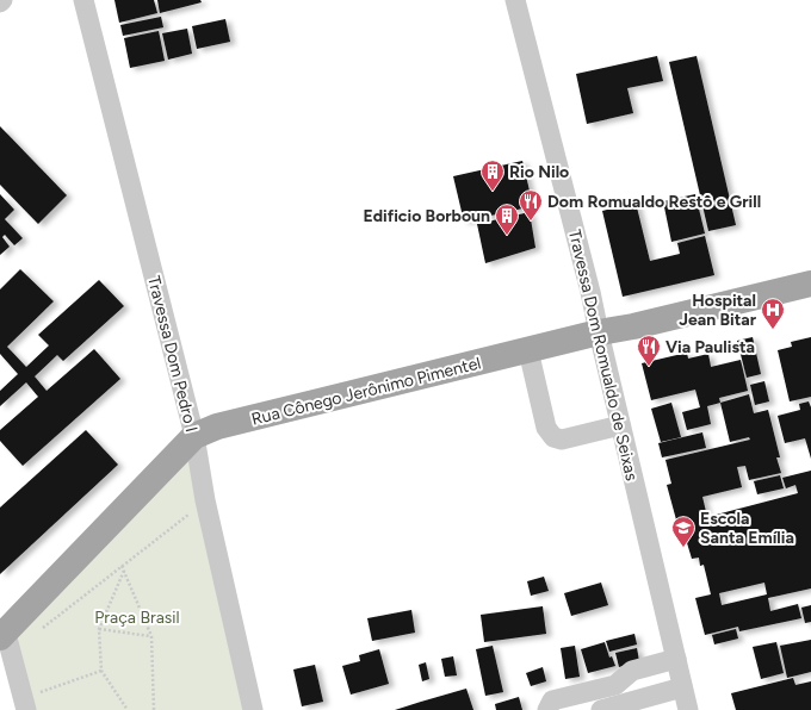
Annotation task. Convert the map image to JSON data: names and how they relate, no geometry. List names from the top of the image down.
{
  "streets": {
    "main road": ["Rua Cônego Jerônimo Pimentel"],
    "street": ["Travessa Dom Pedro I", "Travessa Dom Romualdo de Seixas"]
  },
  "crossings": [
    ["Travessa Dom Pedro I", "Rua Cônego Jerônimo Pimentel"],
    ["Travessa Dom Romualdo de Seixas", "Rua Cônego Jerônimo Pimentel"]
  ],
  "parks": ["Praça Brasil"],
  "places": {
    "building": ["Rio Nilo", "Edificio Borboun"],
    "restaurant": ["Dom Romualdo Restô e Grill", "Via Paulista"],
    "hospital": ["Hospital Jean Bitar"],
    "school or university": ["Escola Santa Emília"]
  }
}
